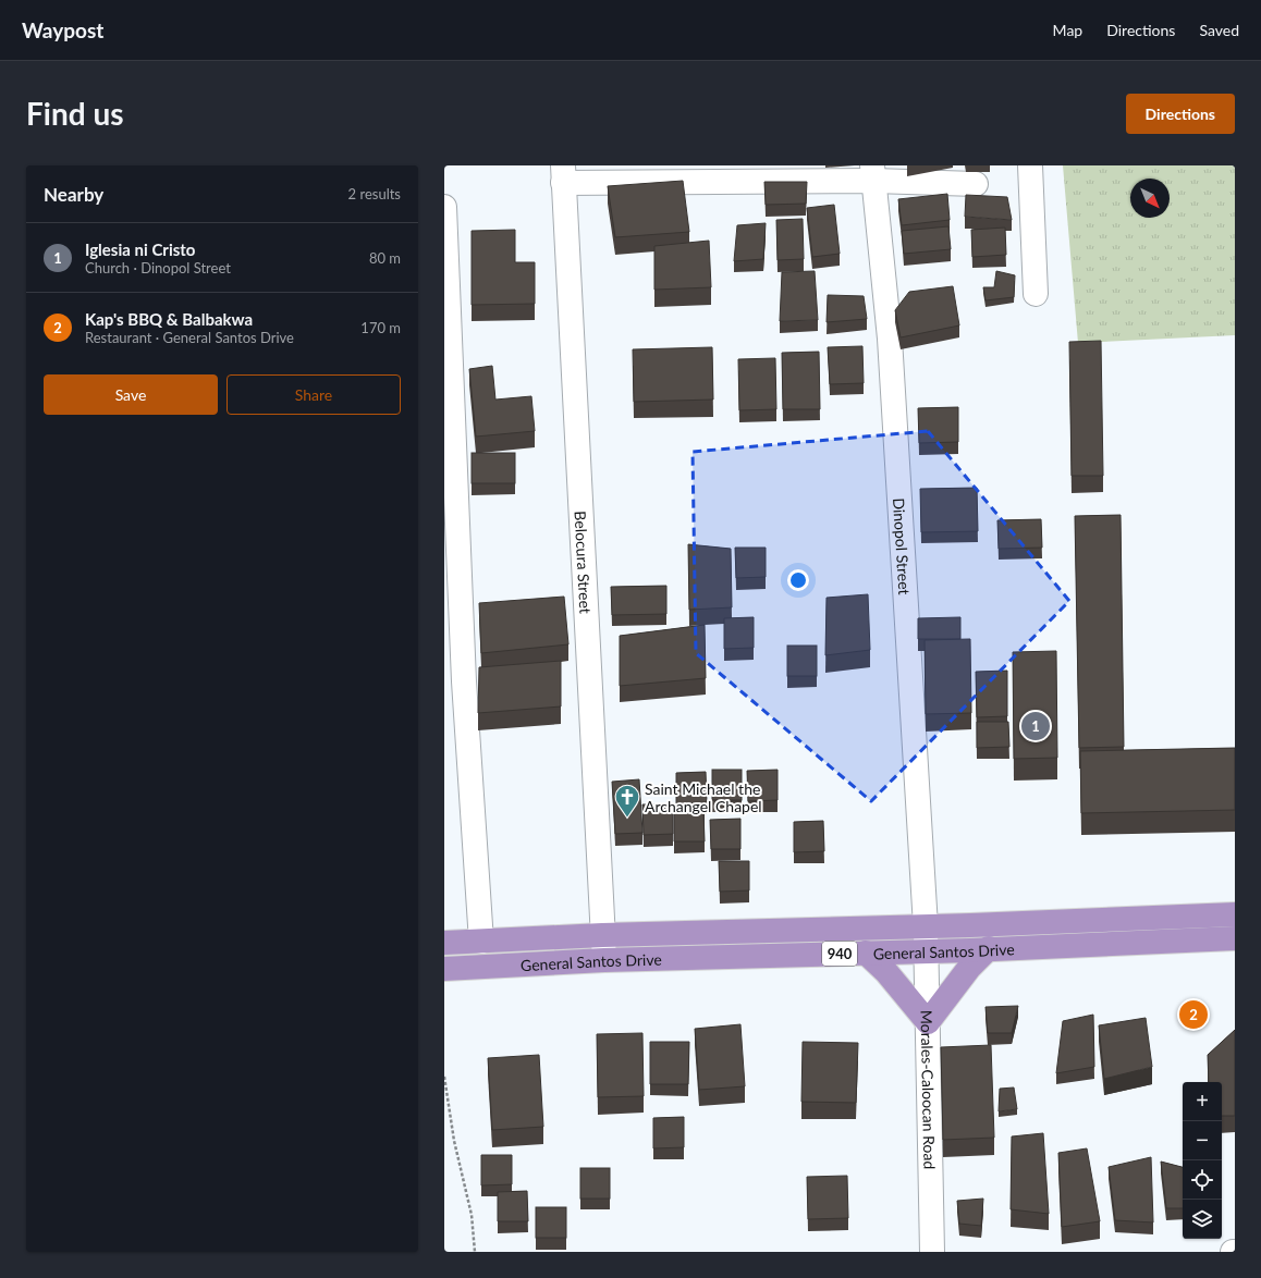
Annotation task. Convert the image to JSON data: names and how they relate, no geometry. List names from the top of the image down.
{
  "streets": {
    "highway": ["General Santos Drive", "940"],
    "street": ["Dinopol Street", "Belocura Street", "Morales-Caloocan Road"]
  },
  "crossings": [
    ["Dinopol Street", "General Santos Drive"],
    ["Dinopol Street", "Morales-Caloocan Road"],
    ["Belocura Street", "General Santos Drive"],
    ["General Santos Drive", "Morales-Caloocan Road"]
  ],
  "places": {
    "church": ["Saint Michael the Archangel Chapel"]
  },
  "north": "bottom right",
  "page": {
    "header": "Waypost",
    "nav": ["Map", "Directions", "Saved"],
    "buttons": [
      "Directions",
      ["Save", "Share"]
    ],
    "title": "Find us",
    "heading": ["Nearby", "2 results"],
    "list": [
      {
        "mark": "1",
        "name": "Iglesia ni Cristo",
        "note": "Church · Dinopol Street",
        "value": "80 m"
      },
      {
        "mark": "2",
        "name": "Kap's BBQ & Balbakwa",
        "note": "Restaurant · General Santos Drive",
        "value": "170 m"
      }
    ],
    "pins": ["1", "2"],
    "map_buttons": ["+", "−"]
  }
}
